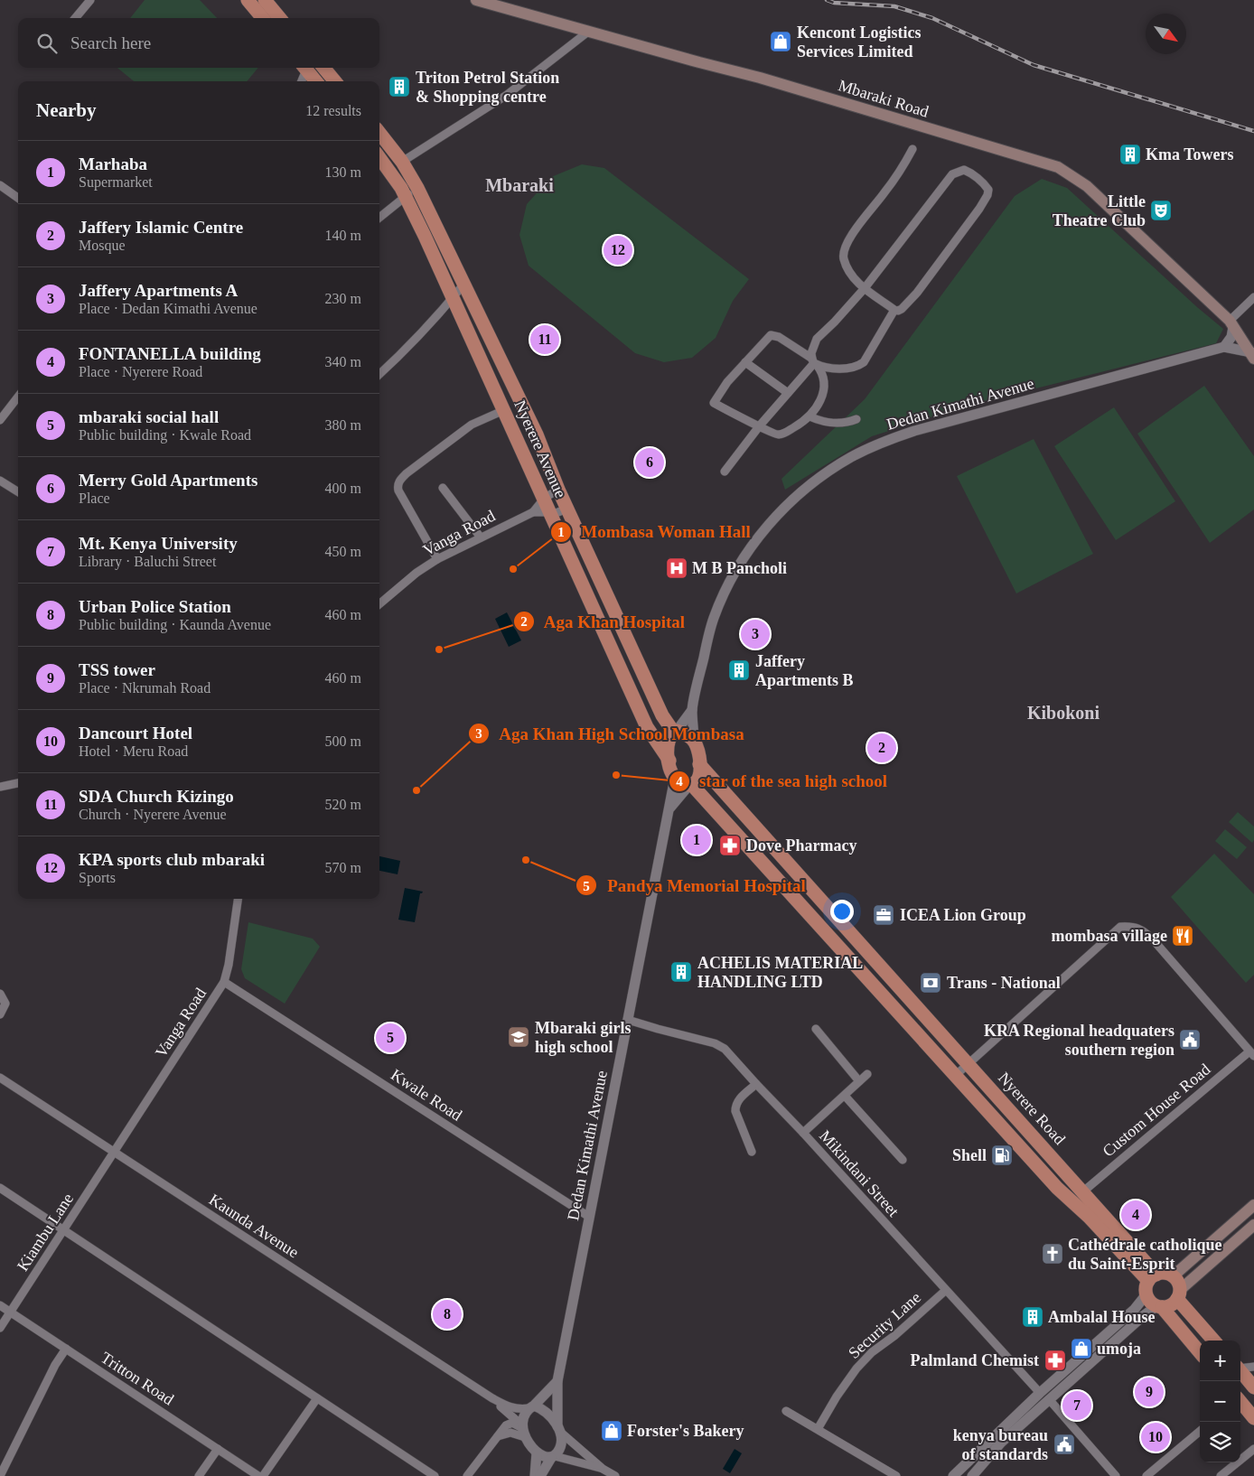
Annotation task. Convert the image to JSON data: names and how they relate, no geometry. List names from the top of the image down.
{
  "streets": {
    "highway": ["Nyerere Avenue", "Nyerere Road"],
    "main road": ["Mbaraki Road"],
    "street": [
      "Dedan Kimathi Avenue",
      "Vanga Road",
      "Kwale Road",
      "Custom House Road",
      "Mikindani Street",
      "Kaunda Avenue",
      "Kiambu Lane",
      "Security Lane",
      "Tritton Road"
    ]
  },
  "crossings": [
    ["Mbaraki Road", "Dedan Kimathi Avenue"],
    ["Dedan Kimathi Avenue", "Kwale Road"],
    ["Dedan Kimathi Avenue", "Nyerere Road"],
    ["Dedan Kimathi Avenue", "Mikindani Street"],
    ["Nyerere Avenue", "Vanga Road"],
    ["Vanga Road", "Kwale Road"],
    ["Vanga Road", "Kaunda Avenue"],
    ["Vanga Road", "Kiambu Lane"],
    ["Nyerere Road", "Custom House Road"],
    ["Mikindani Street", "Security Lane"],
    ["Kaunda Avenue", "Kiambu Lane"],
    ["Kiambu Lane", "Tritton Road"]
  ],
  "districts": ["Mbaraki", "Kibokoni"],
  "places": {
    "shop": ["Kencont Logistics Services Limited", "umoja", "Forster's Bakery"],
    "building": [
      "Triton Petrol Station & Shopping centre",
      "Kma Towers",
      "Jaffery Apartments B",
      "ACHELIS MATERIAL HANDLING LTD",
      "Ambalal House"
    ],
    "theatre": ["Little Theatre Club"],
    "hospital": ["M B Pancholi"],
    "other": [
      "Mombasa Woman Hall",
      "Aga Khan Hospital",
      "star of the sea high school",
      "Aga Khan High School Mombasa",
      "Pandya Memorial Hospital"
    ],
    "pharmacy": ["Dove Pharmacy", "Palmland Chemist"],
    "office": ["ICEA Lion Group"],
    "restaurant": ["mombasa village"],
    "bank": ["Trans - National"],
    "school or university": ["Mbaraki girls high school"],
    "public building": ["KRA Regional headquaters southern region", "kenya bureau of standards"],
    "fuel station": ["Shell"],
    "church": ["Cathédrale catholique du Saint-Esprit"]
  },
  "north": "bottom right",
  "page": {
    "search": "Search here",
    "heading": ["Nearby", "12 results"],
    "list": [
      {
        "mark": "1",
        "name": "Marhaba",
        "note": "Supermarket",
        "value": "130 m"
      },
      {
        "mark": "2",
        "name": "Jaffery Islamic Centre",
        "note": "Mosque",
        "value": "140 m"
      },
      {
        "mark": "3",
        "name": "Jaffery Apartments A",
        "note": "Place · Dedan Kimathi Avenue",
        "value": "230 m"
      },
      {
        "mark": "4",
        "name": "FONTANELLA building",
        "note": "Place · Nyerere Road",
        "value": "340 m"
      },
      {
        "mark": "5",
        "name": "mbaraki social hall",
        "note": "Public building · Kwale Road",
        "value": "380 m"
      },
      {
        "mark": "6",
        "name": "Merry Gold Apartments",
        "note": "Place",
        "value": "400 m"
      },
      {
        "mark": "7",
        "name": "Mt. Kenya University",
        "note": "Library · Baluchi Street",
        "value": "450 m"
      },
      {
        "mark": "8",
        "name": "Urban Police Station",
        "note": "Public building · Kaunda Avenue",
        "value": "460 m"
      },
      {
        "mark": "9",
        "name": "TSS tower",
        "note": "Place · Nkrumah Road",
        "value": "460 m"
      },
      {
        "mark": "10",
        "name": "Dancourt Hotel",
        "note": "Hotel · Meru Road",
        "value": "500 m"
      },
      {
        "mark": "11",
        "name": "SDA Church Kizingo",
        "note": "Church · Nyerere Avenue",
        "value": "520 m"
      },
      {
        "mark": "12",
        "name": "KPA sports club mbaraki",
        "note": "Sports",
        "value": "570 m"
      }
    ],
    "pins": [
      "12",
      "11",
      "6",
      "3",
      "2",
      "1",
      "5",
      "4",
      "8",
      "9",
      "7",
      "10"
    ],
    "map_buttons": ["+", "−"]
  }
}
